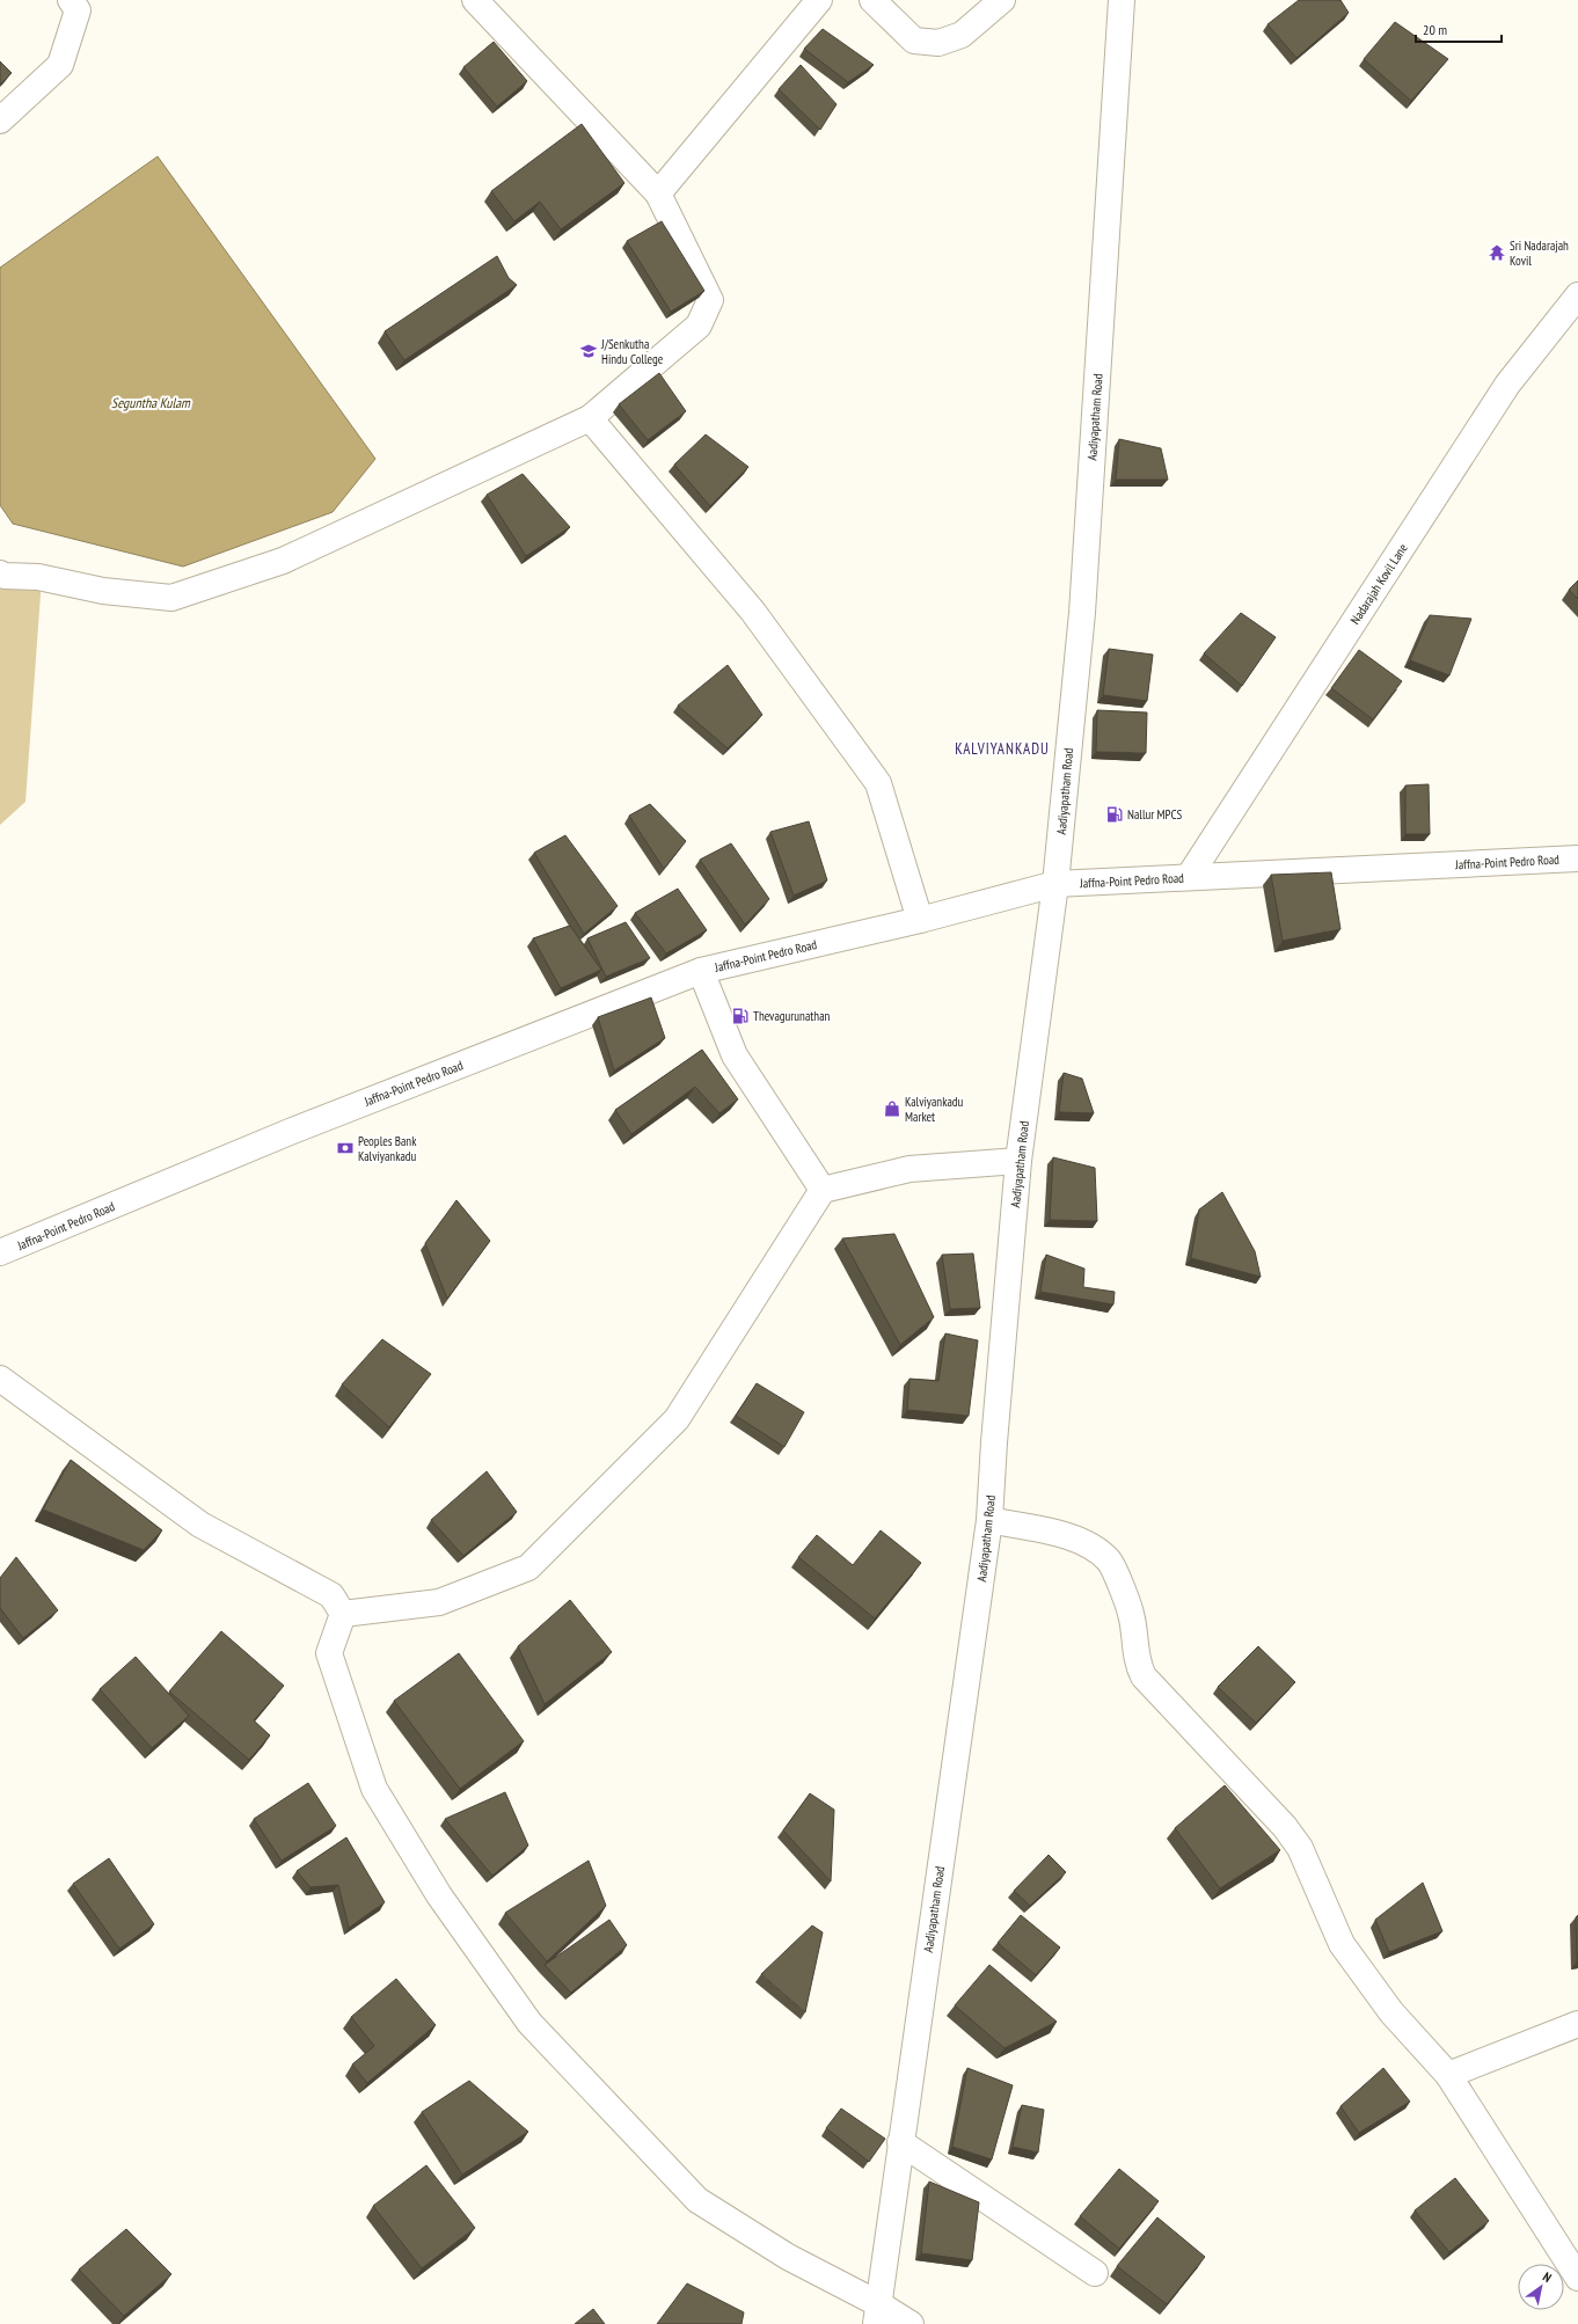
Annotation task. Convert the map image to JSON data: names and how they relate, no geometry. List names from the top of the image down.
{
  "streets": {
    "street": ["Aadiyapatham Road", "Nadarajah Kovil Lane", "Jaffna-Point Pedro Road"]
  },
  "crossings": [
    ["Aadiyapatham Road", "Jaffna-Point Pedro Road"],
    ["Nadarajah Kovil Lane", "Jaffna-Point Pedro Road"]
  ],
  "districts": ["KALVIYANKADU"],
  "water": ["Seguntha Kulam"],
  "places": {
    "temple": ["Sri Nadarajah Kovil"],
    "school or university": ["J/Senkutha Hindu College"],
    "fuel station": ["Nallur MPCS", "Thevagurunathan"],
    "shop": ["Kalviyankadu Market"],
    "bank": ["Peoples Bank Kalviyankadu"]
  },
  "scale_bar": "20 m",
  "north": "top right"
}
